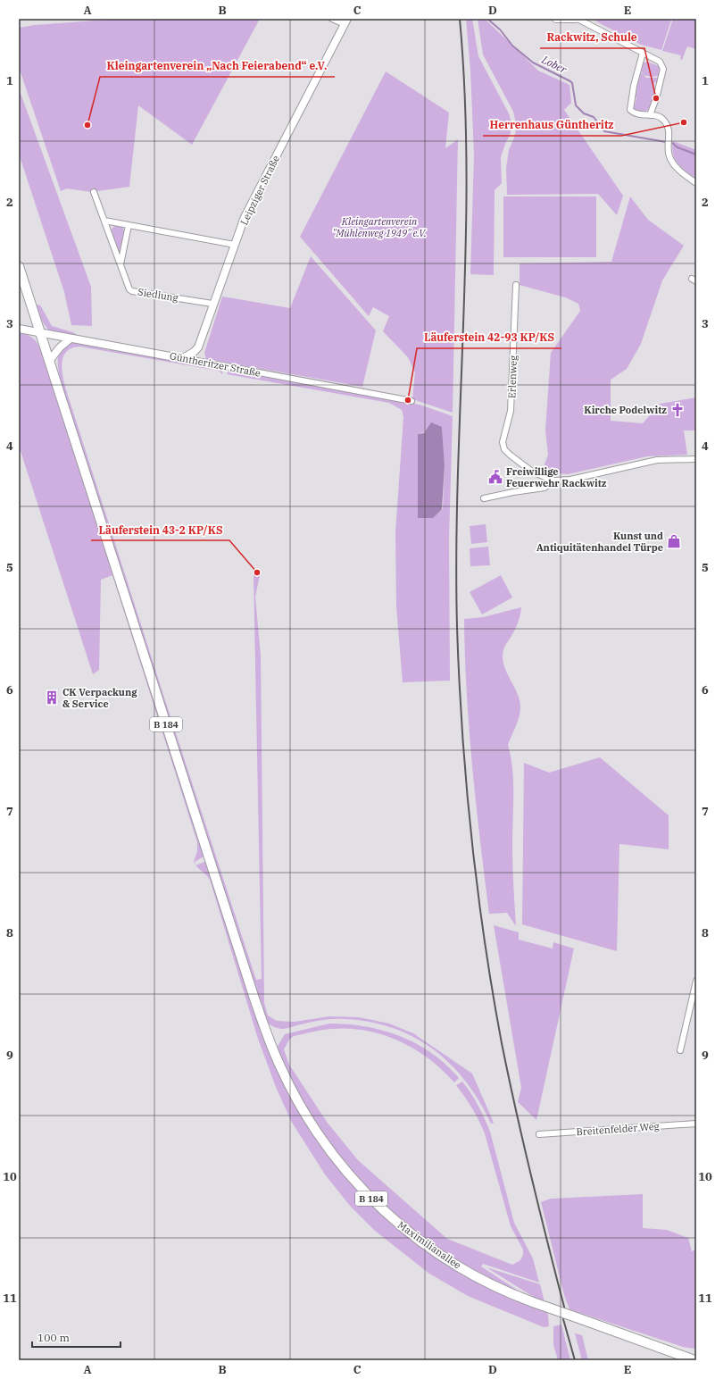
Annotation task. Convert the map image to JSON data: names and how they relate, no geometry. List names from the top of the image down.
{
  "streets": {
    "main road": ["B 184", "Maximilianallee"],
    "street": [
      "Leipziger Straße",
      "Siedlung",
      "Güntheritzer Straße",
      "Erlenweg",
      "Breitenfelder Weg"
    ]
  },
  "crossings": [
    ["Leipziger Straße", "Siedlung"],
    ["Leipziger Straße", "Güntheritzer Straße"],
    ["Güntheritzer Straße", "B 184"],
    ["B 184", "Maximilianallee"]
  ],
  "water": ["Lober"],
  "parks": ["Kleingartenverein \"Mühlenweg 1949\" e.V."],
  "places": {
    "other": [
      "Rackwitz, Schule",
      "Herrenhaus Güntheritz",
      "Kleingartenverein „Nach Feierabend“ e.V.",
      "Läuferstein 42-93 KP/KS",
      "Läuferstein 43-2 KP/KS"
    ],
    "church": ["Kirche Podelwitz"],
    "public building": ["Freiwillige Feuerwehr Rackwitz"],
    "shop": ["Kunst und Antiquitätenhandel Türpe"],
    "building": ["CK Verpackung & Service"]
  },
  "scale_bar": "100 m",
  "grid": {
    "columns": [
      "A",
      "B",
      "C",
      "D",
      "E"
    ],
    "rows": [
      "1",
      "2",
      "3",
      "4",
      "5",
      "6",
      "7",
      "8",
      "9",
      "10",
      "11"
    ]
  }
}
